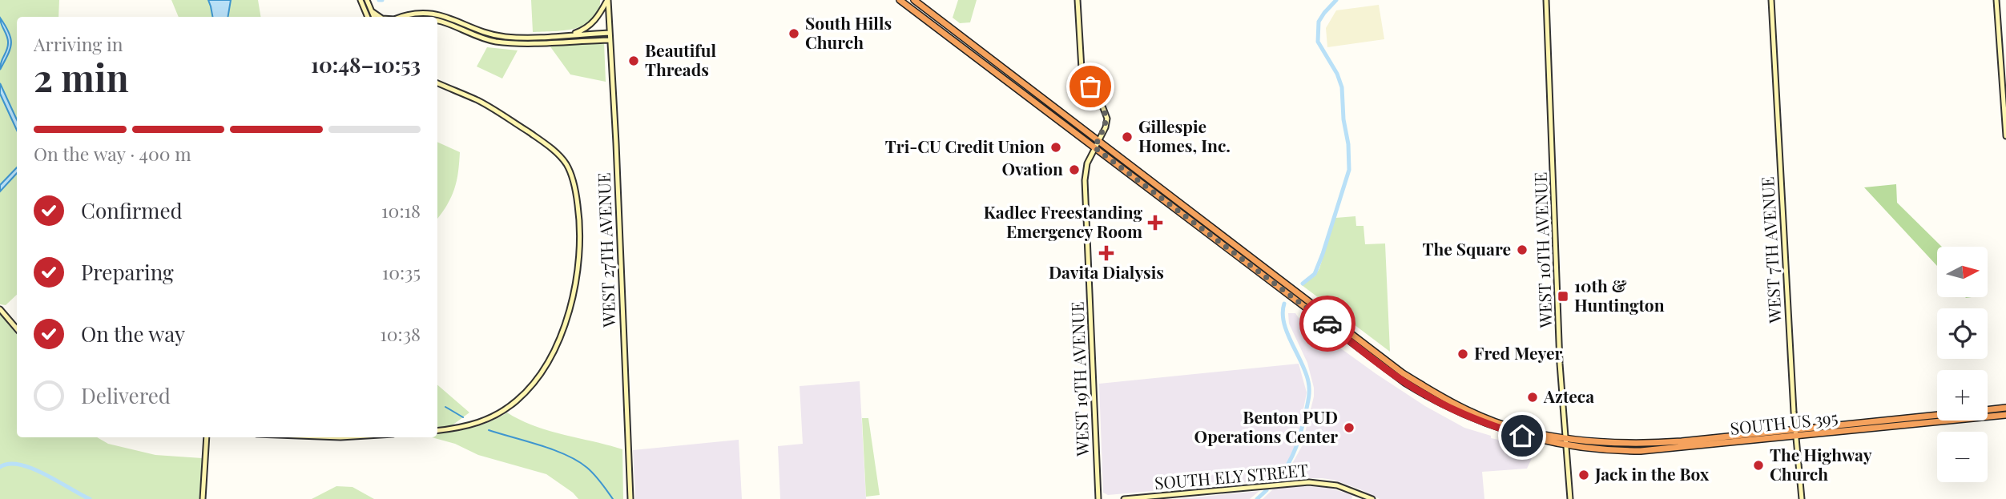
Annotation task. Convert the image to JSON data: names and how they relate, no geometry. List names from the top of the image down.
{
  "streets": {
    "highway": ["SOUTH US 395"],
    "street": [
      "WEST 27TH AVENUE",
      "WEST 10TH AVENUE",
      "WEST 7TH AVENUE",
      "WEST 19TH AVENUE",
      "SOUTH ELY STREET"
    ]
  },
  "crossings": [
    ["WEST 10TH AVENUE", "SOUTH US 395"],
    ["WEST 7TH AVENUE", "SOUTH US 395"],
    ["WEST 19TH AVENUE", "SOUTH US 395"]
  ],
  "places": {
    "other": [
      "South Hills Church",
      "Beautiful Threads",
      "Gillespie Homes, Inc.",
      "Tri-CU Credit Union",
      "Ovation",
      "The Square",
      "Fred Meyer",
      "Azteca",
      "Benton PUD Operations Center",
      "The Highway Church",
      "Jack in the Box"
    ],
    "health": ["Kadlec Freestanding Emergency Room", "Davita Dialysis"],
    "transit": ["10th & Huntington"]
  },
  "north": "right",
  "page": {
    "heading": ["2 min", "Arriving in", "10:48–10:53"],
    "bar": "On the way · 400 m",
    "list": [
      ["Confirmed", "10:18"],
      ["Preparing", "10:35"],
      ["On the way", "10:38"],
      "Delivered"
    ],
    "map_buttons": ["+", "−"]
  }
}
